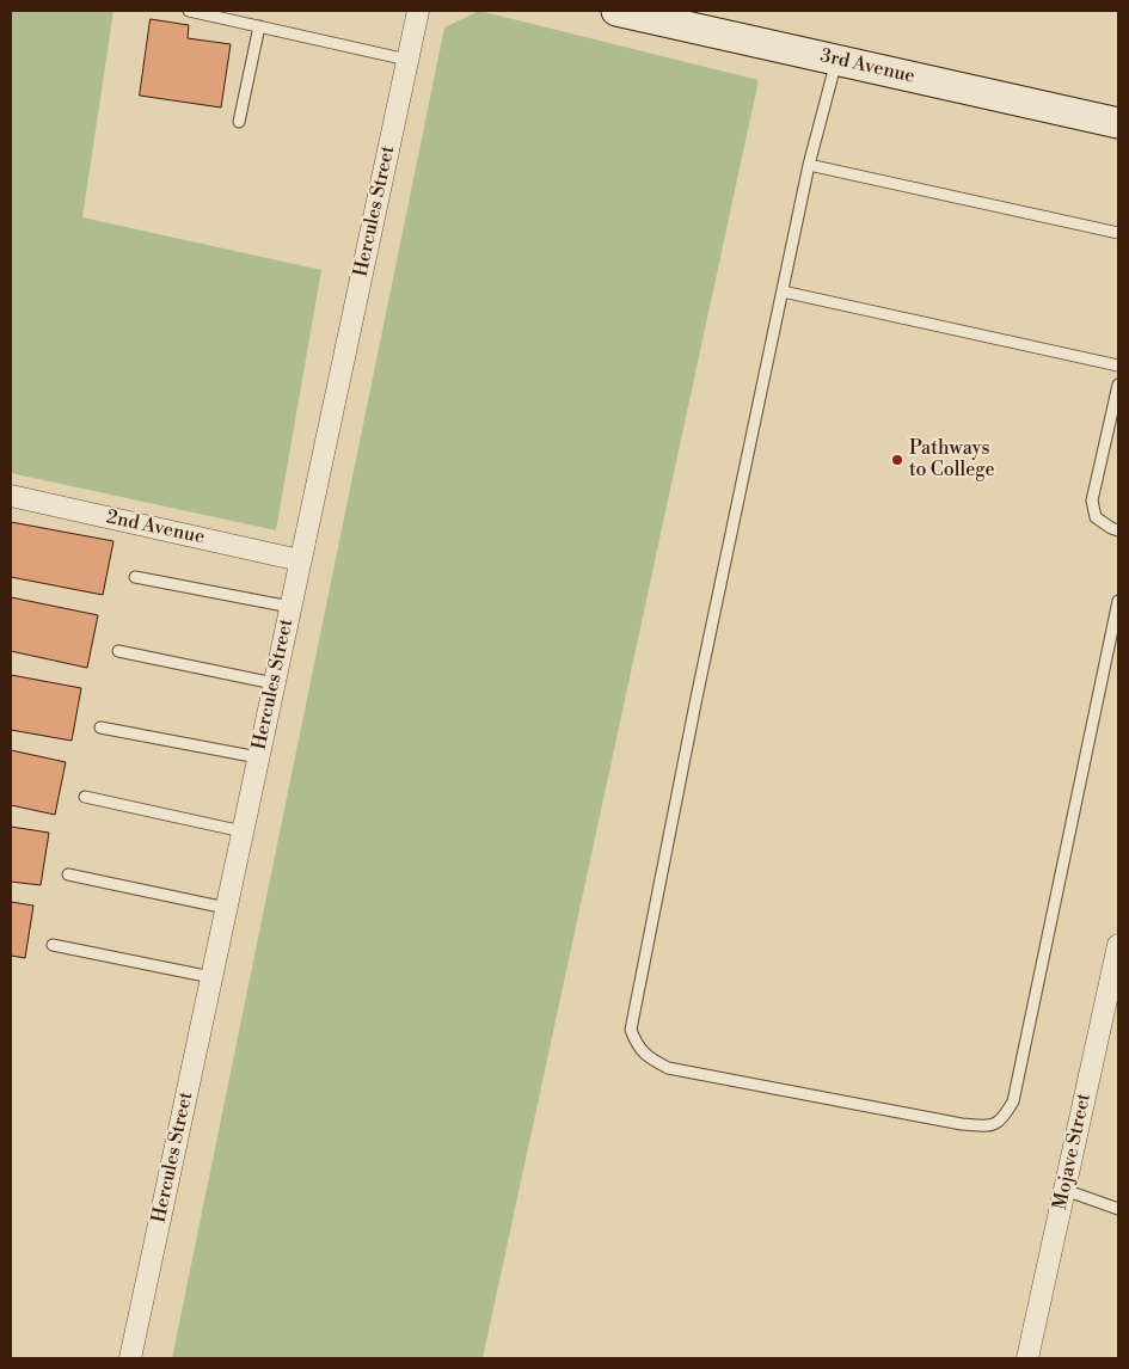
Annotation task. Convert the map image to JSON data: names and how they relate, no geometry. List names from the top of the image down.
{
  "streets": {
    "street": [
      "3rd Avenue",
      "Hercules Street",
      "2nd Avenue",
      "Mojave Street"
    ]
  },
  "crossings": [
    ["Hercules Street", "2nd Avenue"]
  ],
  "places": ["Pathways to College"]
}
